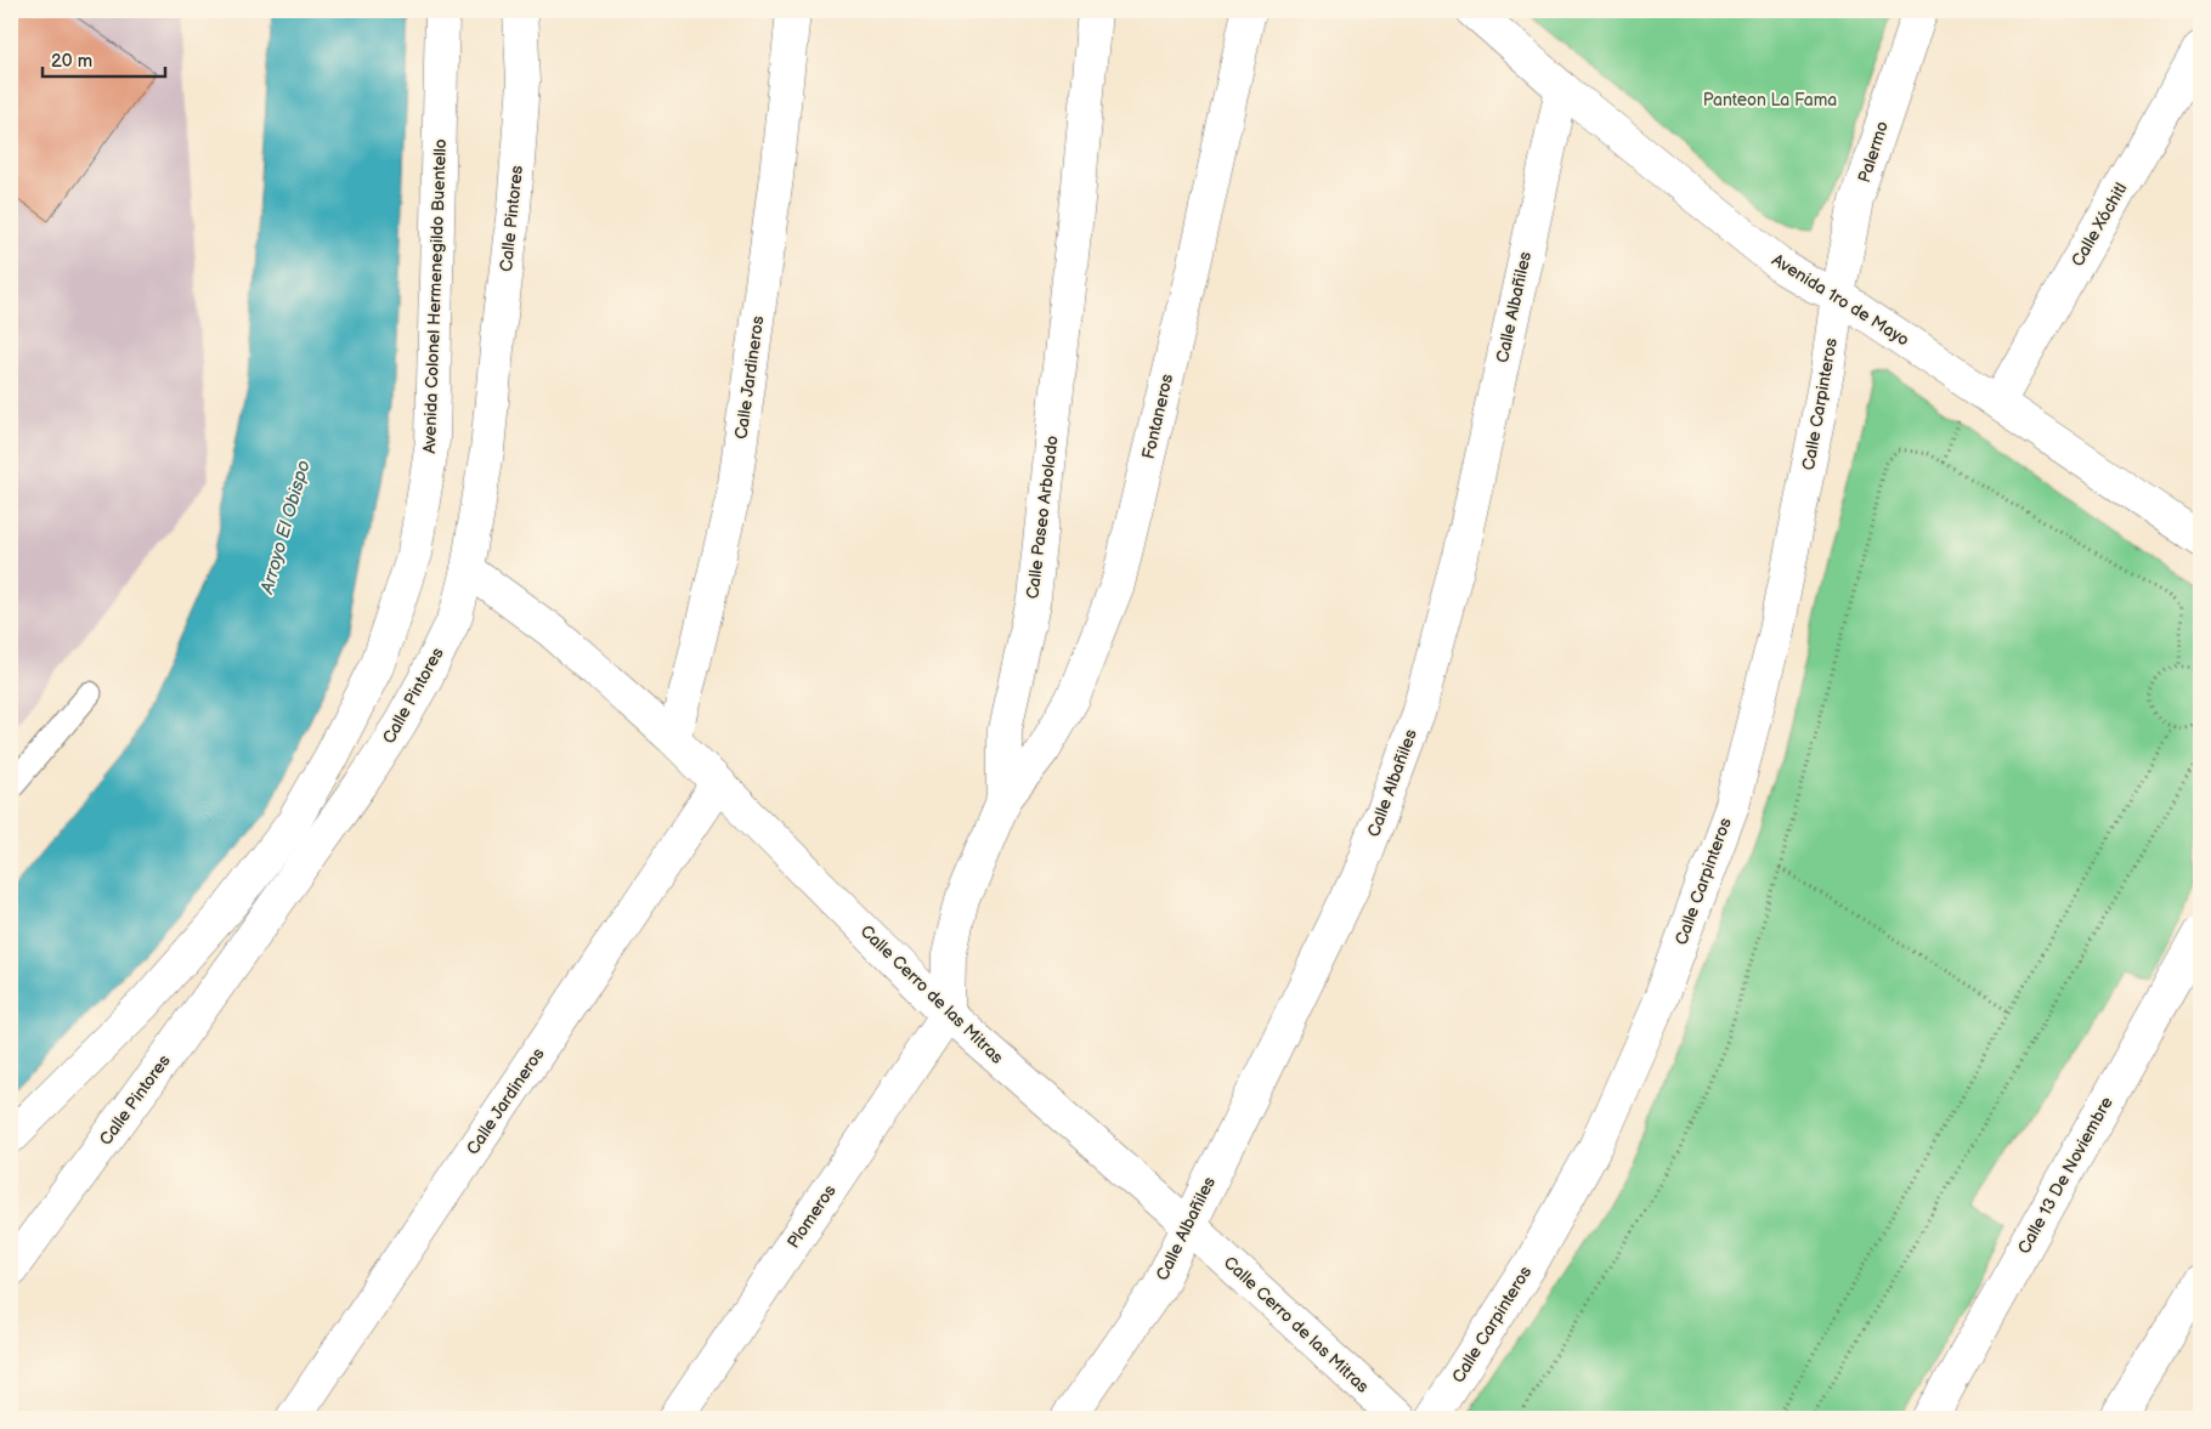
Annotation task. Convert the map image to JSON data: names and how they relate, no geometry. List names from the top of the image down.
{
  "streets": {
    "street": [
      "Palermo",
      "Calle Pintores",
      "Calle Xóchitl",
      "Avenida Colonel Hermenegildo Buentello",
      "Avenida 1ro de Mayo",
      "Calle Albañiles",
      "Calle Jardineros",
      "Calle Carpinteros",
      "Fontaneros",
      "Calle Paseo Arbolado",
      "Calle Cerro de las Mitras",
      "Calle 13 De Noviembre",
      "Plomeros"
    ]
  },
  "crossings": [
    ["Palermo", "Avenida 1ro de Mayo"],
    ["Palermo", "Calle Carpinteros"],
    ["Calle Pintores", "Calle Cerro de las Mitras"],
    ["Calle Xóchitl", "Avenida 1ro de Mayo"],
    ["Avenida 1ro de Mayo", "Calle Albañiles"],
    ["Avenida 1ro de Mayo", "Calle Carpinteros"],
    ["Calle Albañiles", "Calle Cerro de las Mitras"],
    ["Calle Jardineros", "Calle Cerro de las Mitras"],
    ["Fontaneros", "Calle Paseo Arbolado"],
    ["Calle Paseo Arbolado", "Calle Cerro de las Mitras"],
    ["Calle Paseo Arbolado", "Plomeros"],
    ["Calle Cerro de las Mitras", "Plomeros"]
  ],
  "water": ["Arroyo El Obispo"],
  "parks": ["Panteon La Fama"],
  "scale_bar": "20 m"
}
